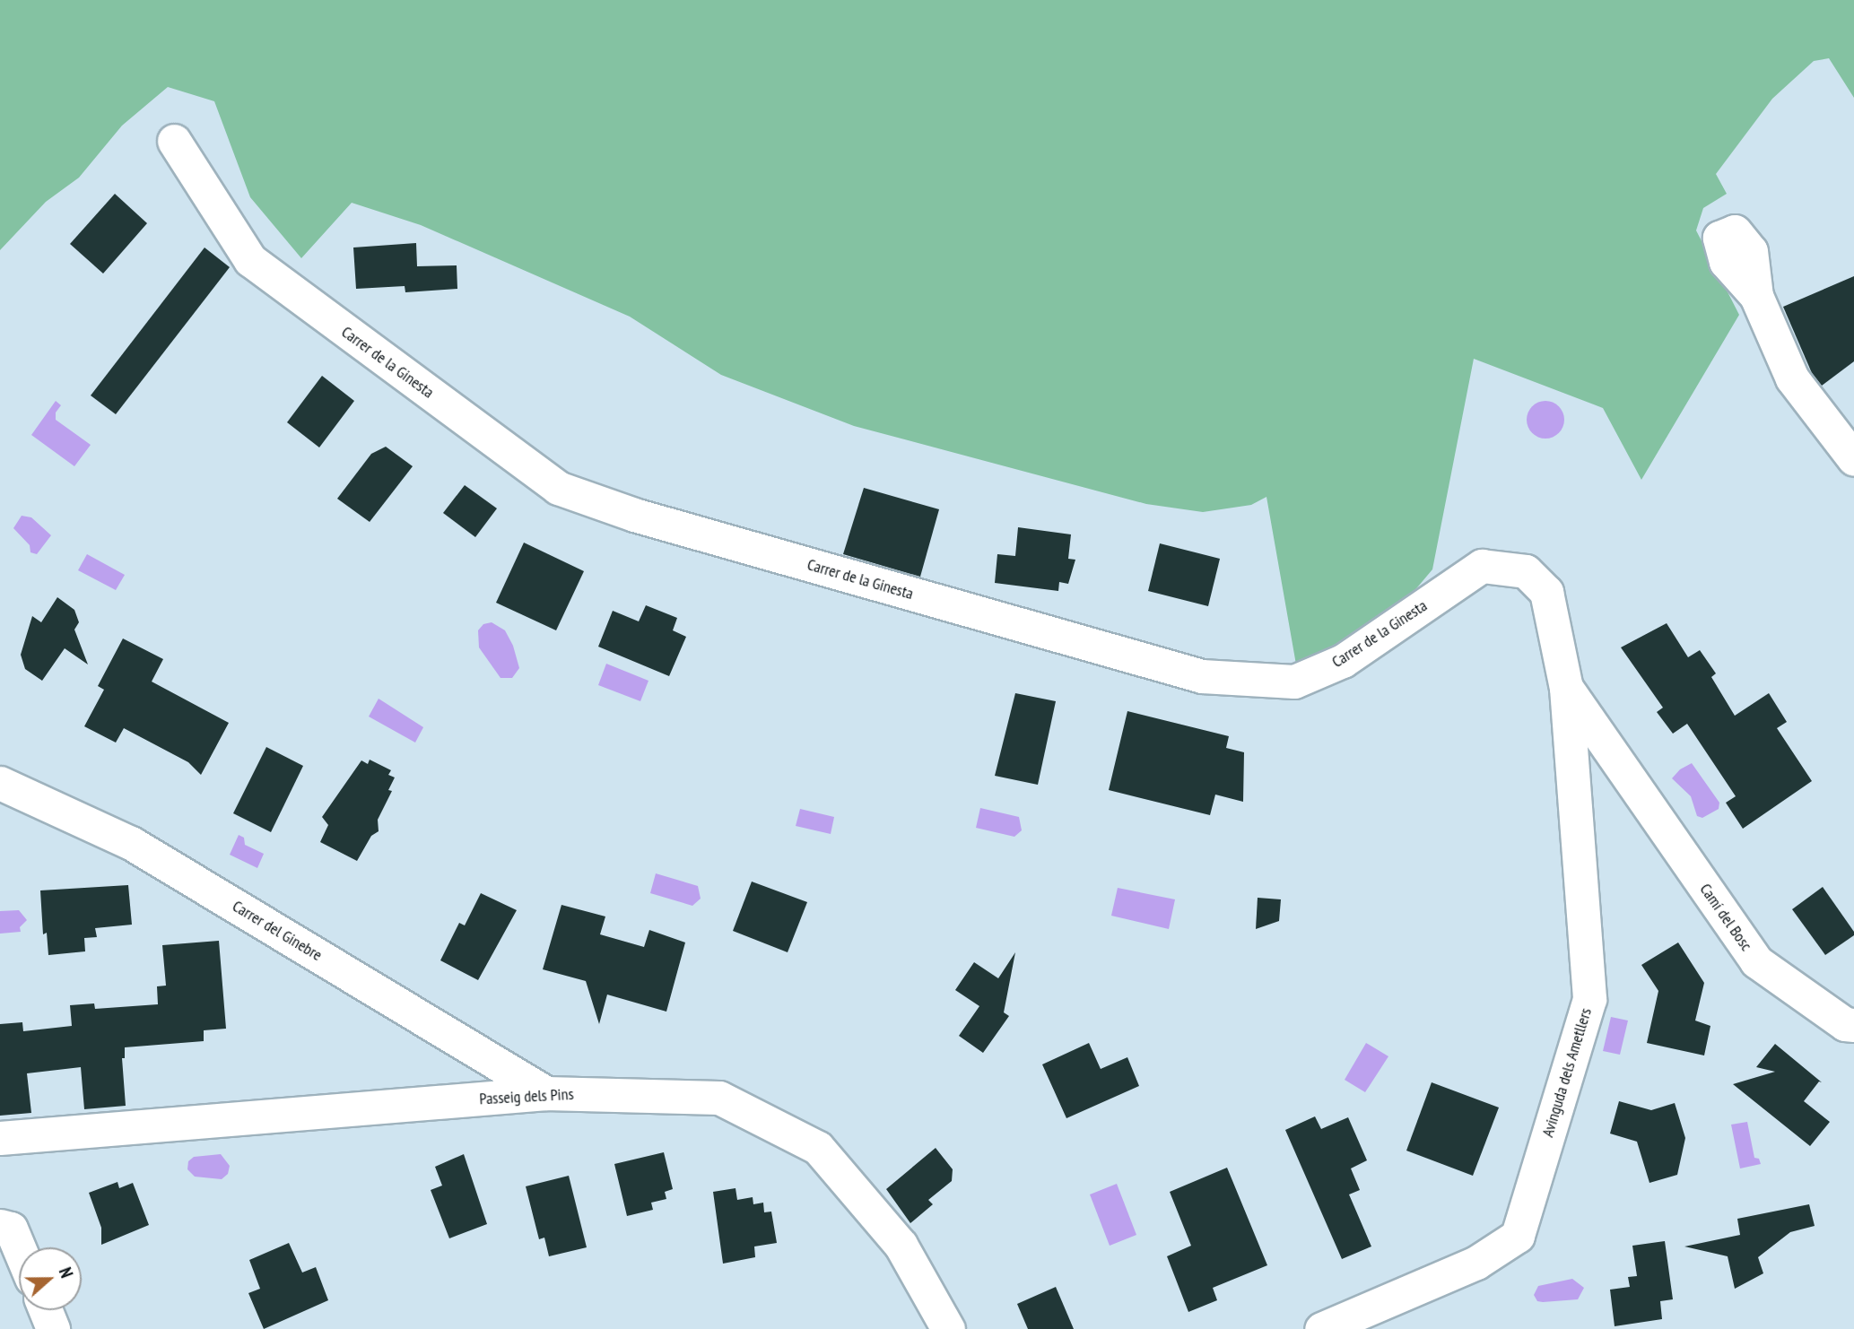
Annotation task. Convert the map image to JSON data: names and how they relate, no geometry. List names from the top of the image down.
{
  "streets": {
    "street": [
      "Carrer de la Ginesta",
      "Camí del Bosc",
      "Carrer del Ginebre",
      "Avinguda dels Ametllers",
      "Passeig dels Pins"
    ]
  },
  "crossings": [
    ["Carrer de la Ginesta", "Camí del Bosc"],
    ["Carrer de la Ginesta", "Avinguda dels Ametllers"],
    ["Camí del Bosc", "Avinguda dels Ametllers"],
    ["Carrer del Ginebre", "Passeig dels Pins"]
  ],
  "north": "right"
}
